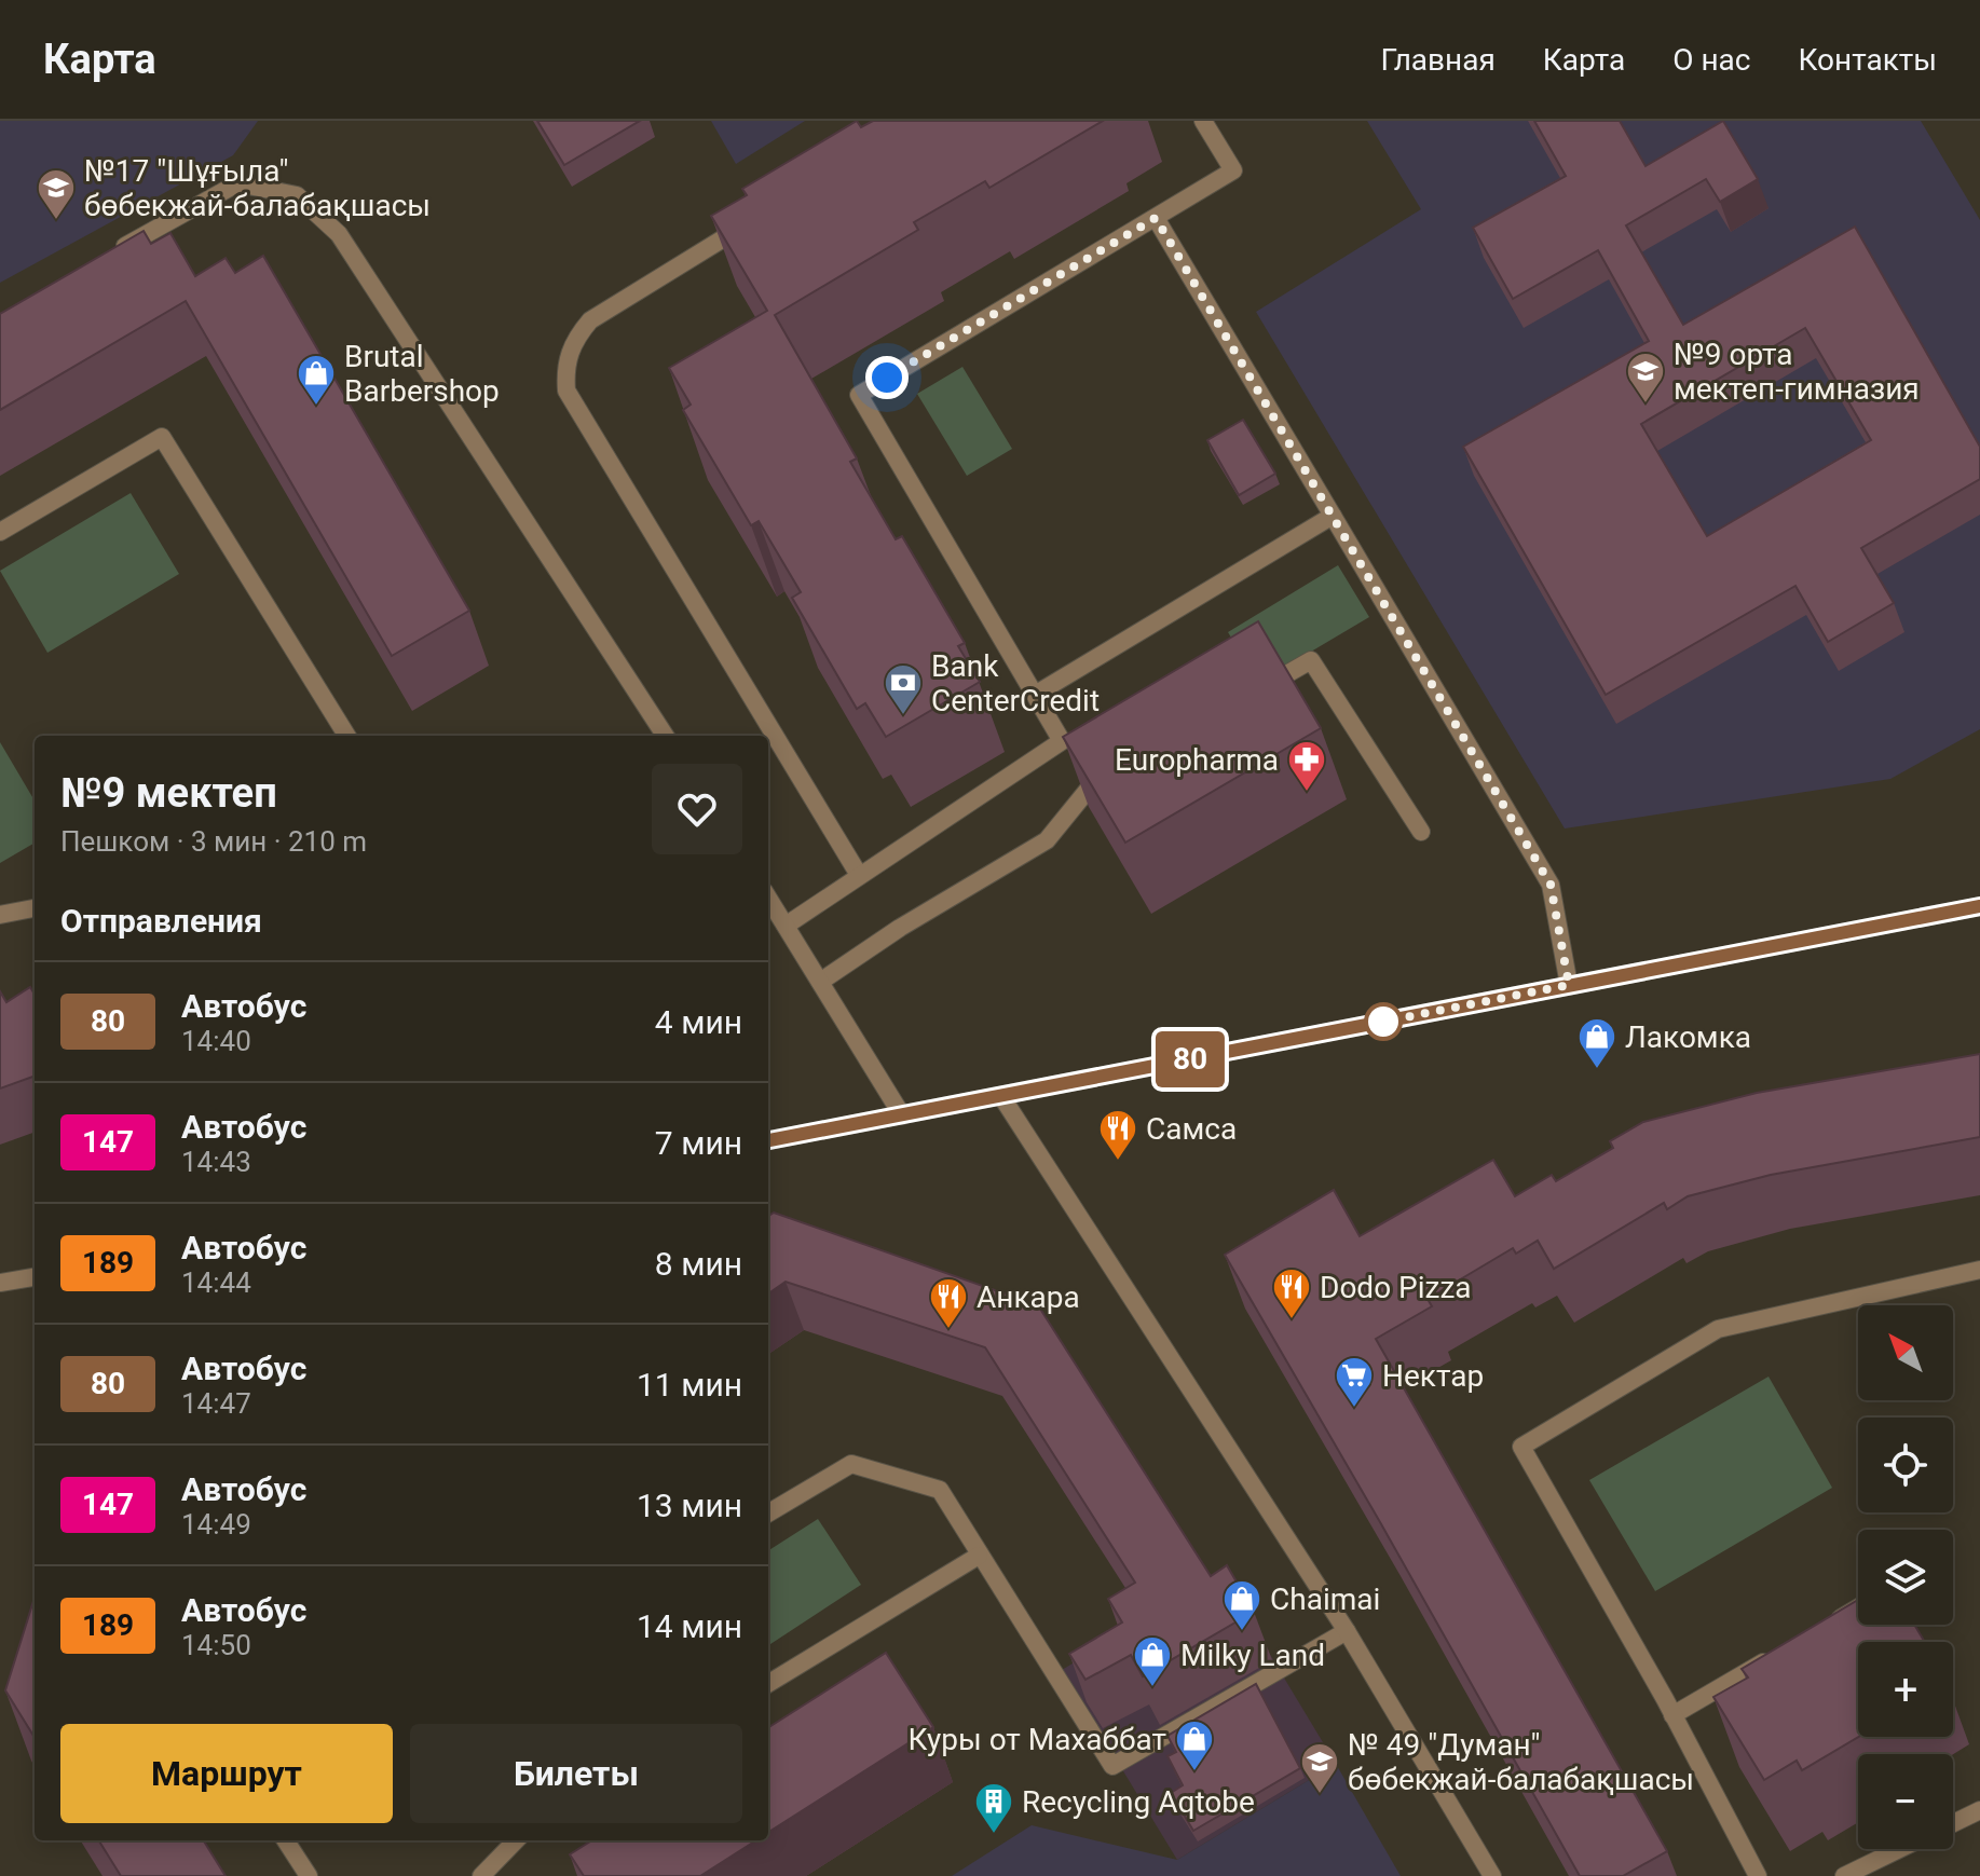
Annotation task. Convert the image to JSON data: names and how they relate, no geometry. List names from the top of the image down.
{
  "places": {
    "school or university": ["№17 \"Шұғыла\" бөбекжай-балабақшасы", "№9 орта мектеп-гимназия", "№ 49 \"Думан\" бөбекжай-балабақшасы"],
    "shop": [
      "Brutal Barbershop",
      "Лакомка",
      "Chaimai",
      "Milky Land",
      "Куры от Махаббат"
    ],
    "bank": ["Bank CenterCredit"],
    "pharmacy": ["Europharma"],
    "restaurant": ["Самса", "Dodo Pizza", "Анкара"],
    "supermarket": ["Нектар"],
    "building": ["Recycling Aqtobe"]
  },
  "lines": ["bus line 80"],
  "north": "top left",
  "page": {
    "header": "Карта",
    "nav": [
      "Главная",
      "Карта",
      "О нас",
      "Контакты"
    ],
    "on_map": "80",
    "heading": [
      ["№9 мектеп", "Пешком · 3 мин · 210 m"],
      "Отправления"
    ],
    "list": [
      {
        "mark": "80",
        "name": "Автобус",
        "note": "14:40",
        "value": "4 мин"
      },
      {
        "mark": "147",
        "name": "Автобус",
        "note": "14:43",
        "value": "7 мин"
      },
      {
        "mark": "189",
        "name": "Автобус",
        "note": "14:44",
        "value": "8 мин"
      },
      {
        "mark": "80",
        "name": "Автобус",
        "note": "14:47",
        "value": "11 мин"
      },
      {
        "mark": "147",
        "name": "Автобус",
        "note": "14:49",
        "value": "13 мин"
      },
      {
        "mark": "189",
        "name": "Автобус",
        "note": "14:50",
        "value": "14 мин"
      }
    ],
    "map_buttons": ["+", "−"],
    "buttons": ["Маршрут", "Билеты"]
  }
}
